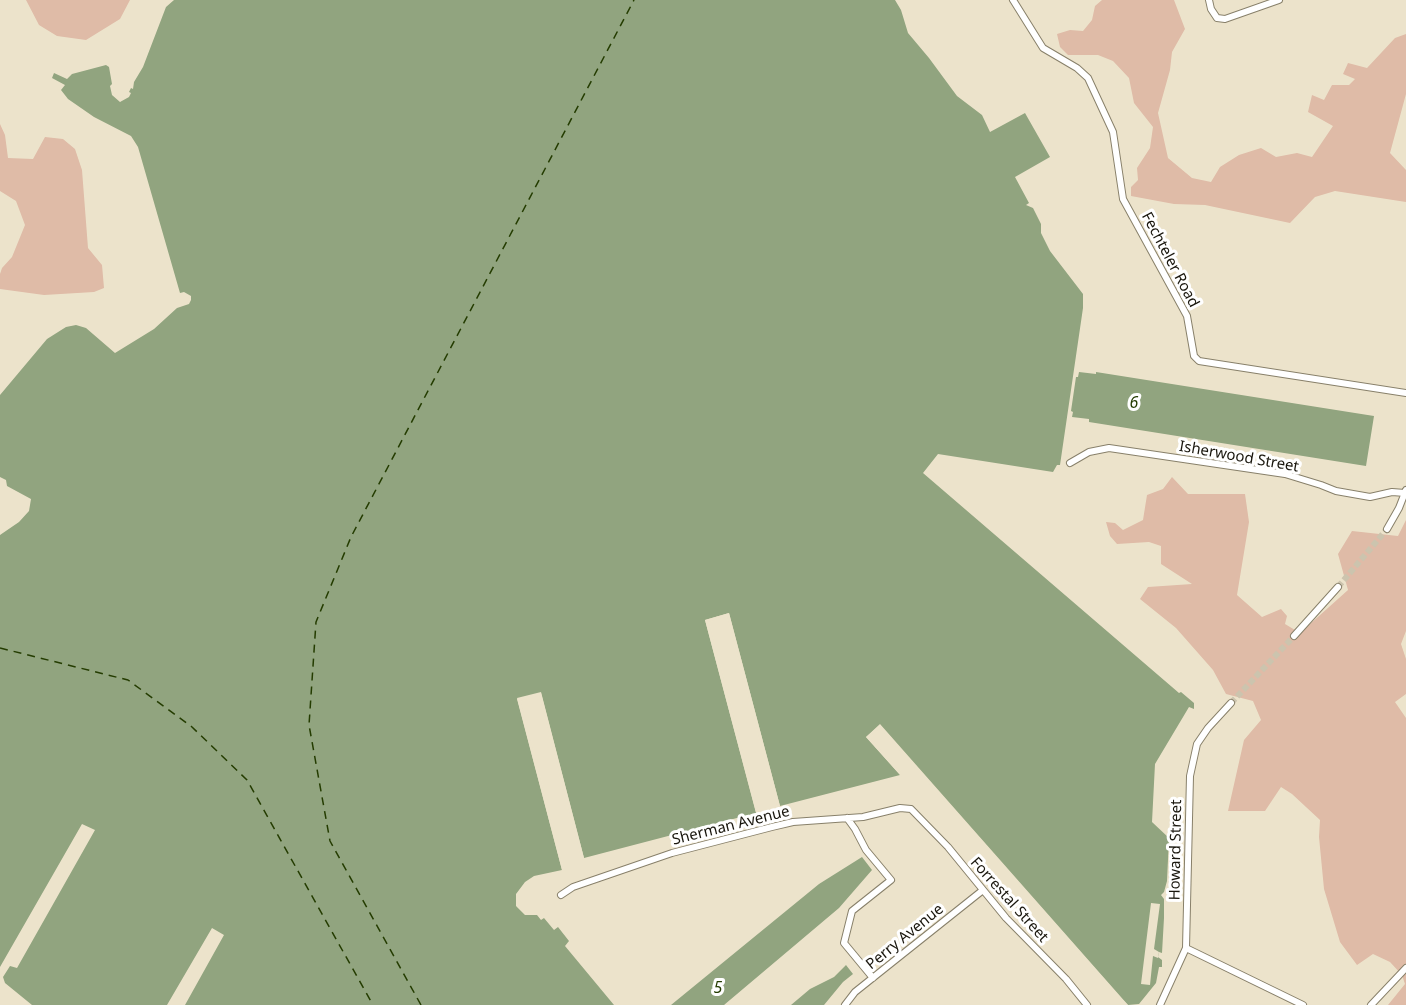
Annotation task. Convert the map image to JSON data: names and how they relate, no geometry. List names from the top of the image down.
{
  "streets": {
    "street": [
      "Fechteler Road",
      "Isherwood Street",
      "Sherman Avenue",
      "Howard Street",
      "Forrestal Street",
      "Perry Avenue"
    ]
  },
  "crossings": [
    ["Sherman Avenue", "Forrestal Street"],
    ["Forrestal Street", "Perry Avenue"]
  ],
  "water": ["6", "5"]
}
